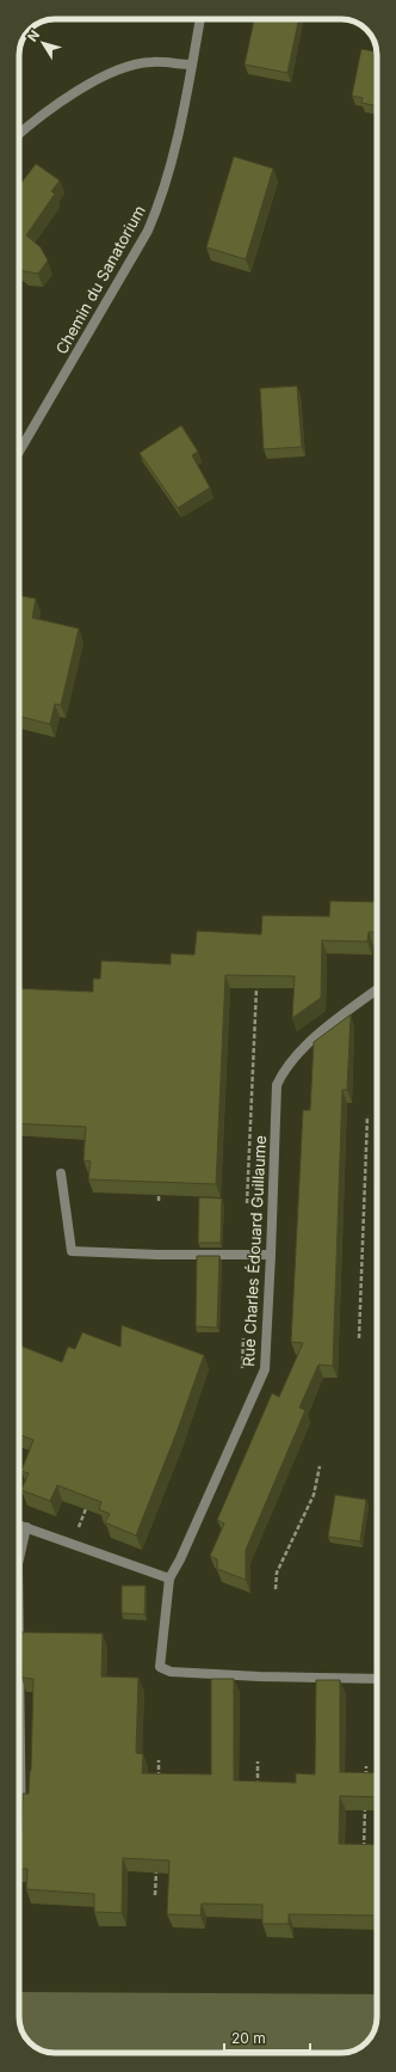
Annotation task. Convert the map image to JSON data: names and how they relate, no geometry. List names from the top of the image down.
{
  "streets": {
    "street": ["Chemin du Sanatorium", "Rue Charles Édouard Guillaume"]
  },
  "scale_bar": "20 m",
  "north": "top left"
}
